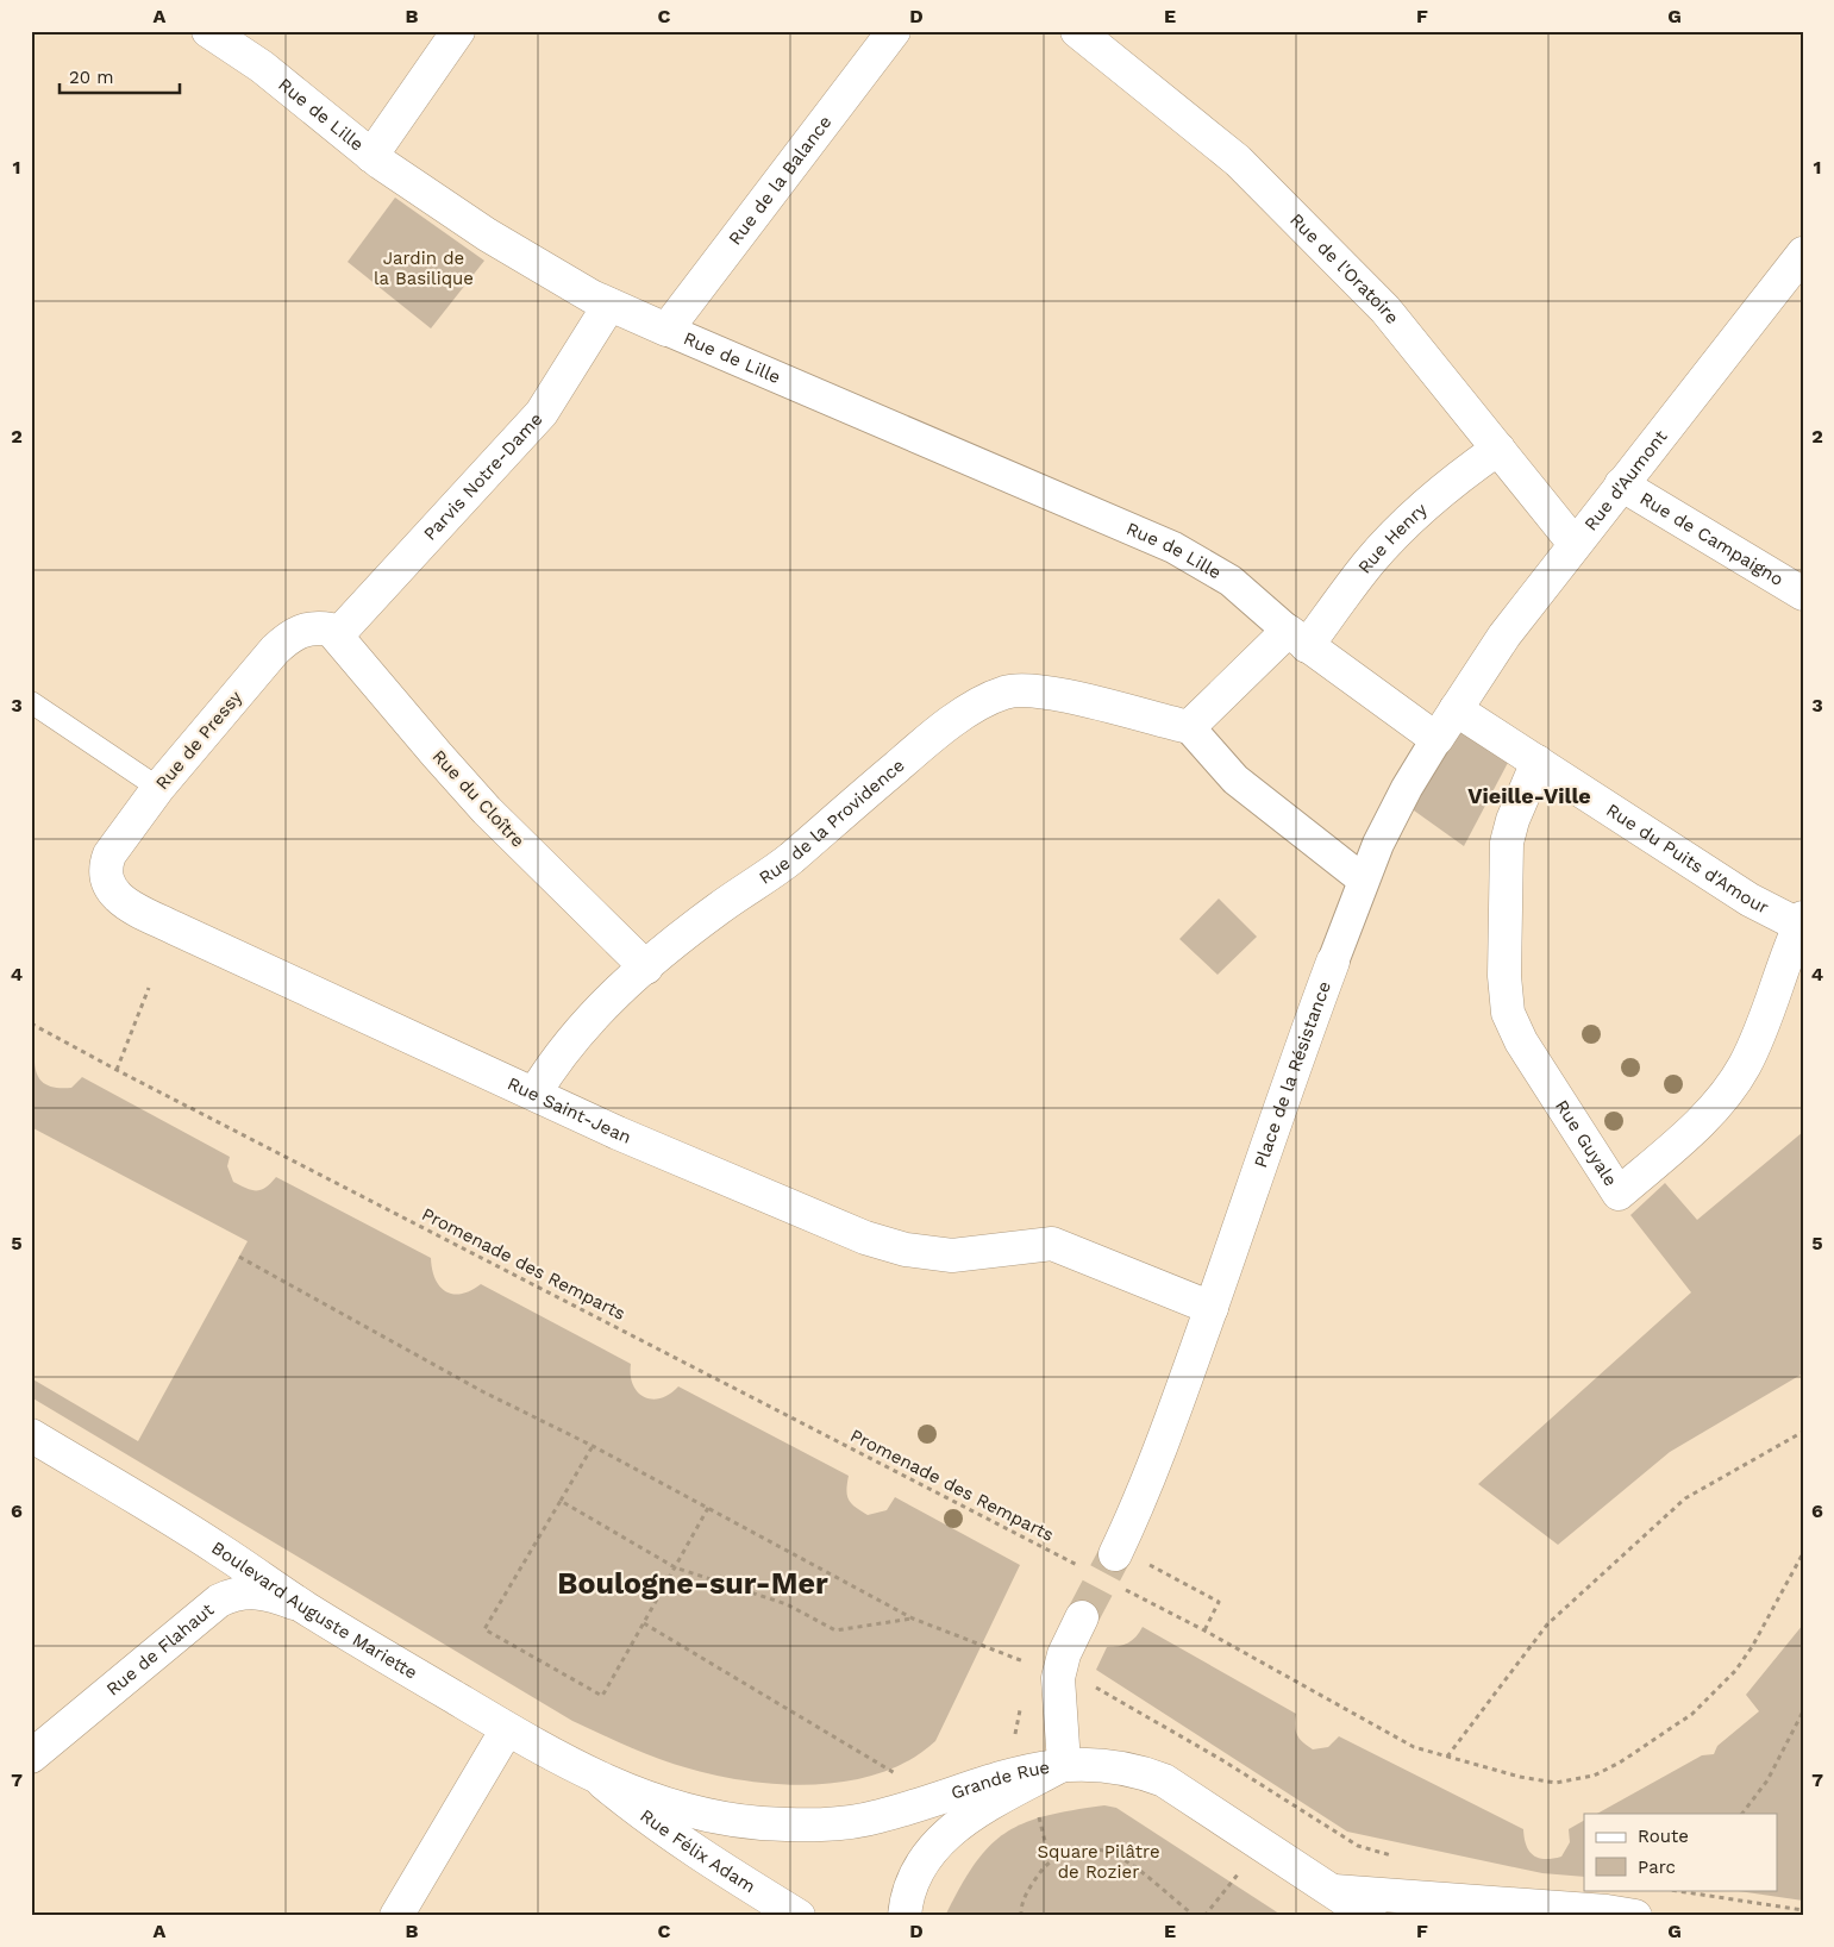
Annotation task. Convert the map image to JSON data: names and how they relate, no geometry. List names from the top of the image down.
{
  "streets": {
    "street": [
      "Rue de Lille",
      "Rue de la Balance",
      "Rue de l'Oratoire",
      "Parvis Notre-Dame",
      "Rue d'Aumont",
      "Rue de Campaigno",
      "Rue Henry",
      "Rue de Pressy",
      "Rue du Cloître",
      "Rue de la Providence",
      "Rue du Puits d'Amour",
      "Place de la Résistance",
      "Rue Saint-Jean",
      "Rue Guyale",
      "Boulevard Auguste Mariette",
      "Rue de Flahaut",
      "Grande Rue",
      "Rue Félix Adam"
    ],
    "path": ["Promenade des Remparts"]
  },
  "crossings": [
    ["Rue de Lille", "Rue de la Balance"],
    ["Rue de Lille", "Parvis Notre-Dame"],
    ["Rue de Lille", "Rue Henry"],
    ["Rue de l'Oratoire", "Rue d'Aumont"],
    ["Rue de l'Oratoire", "Rue Henry"],
    ["Parvis Notre-Dame", "Rue de Pressy"],
    ["Parvis Notre-Dame", "Rue du Cloître"],
    ["Rue d'Aumont", "Rue de Campaigno"],
    ["Rue d'Aumont", "Rue du Puits d'Amour"],
    ["Rue d'Aumont", "Place de la Résistance"],
    ["Rue Henry", "Rue de la Providence"],
    ["Rue de Pressy", "Rue du Cloître"],
    ["Rue de Pressy", "Rue Saint-Jean"],
    ["Rue du Cloître", "Rue de la Providence"],
    ["Rue de la Providence", "Rue Saint-Jean"],
    ["Rue du Puits d'Amour", "Rue Guyale"],
    ["Place de la Résistance", "Rue Saint-Jean"],
    ["Boulevard Auguste Mariette", "Rue de Flahaut"],
    ["Boulevard Auguste Mariette", "Grande Rue"],
    ["Boulevard Auguste Mariette", "Rue Félix Adam"],
    ["Grande Rue", "Rue Félix Adam"]
  ],
  "districts": ["Vieille-Ville", "Boulogne-sur-Mer"],
  "parks": ["Jardin de la Basilique", "Square Pilâtre de Rozier"],
  "legend": ["Route", "Parc"],
  "scale_bar": "20 m",
  "grid": {
    "columns": [
      "A",
      "B",
      "C",
      "D",
      "E",
      "F",
      "G"
    ],
    "rows": [
      "1",
      "2",
      "3",
      "4",
      "5",
      "6",
      "7"
    ]
  }
}
